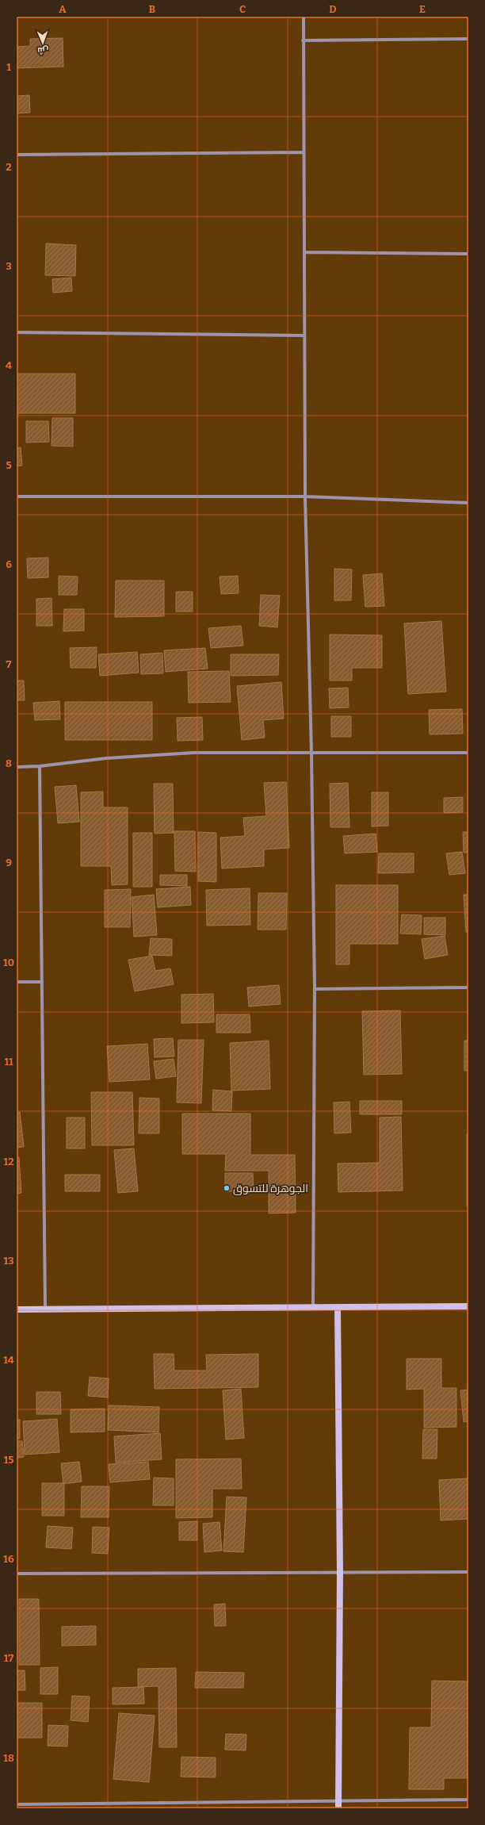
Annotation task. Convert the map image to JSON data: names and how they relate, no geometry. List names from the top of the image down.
{
  "places": ["الجوهرة للتسوق"],
  "north": "bottom",
  "grid": {
    "columns": [
      "A",
      "B",
      "C",
      "D",
      "E"
    ],
    "rows": [
      "1",
      "2",
      "3",
      "4",
      "5",
      "6",
      "7",
      "8",
      "9",
      "10",
      "11",
      "12",
      "13",
      "14",
      "15",
      "16",
      "17",
      "18"
    ]
  }
}
